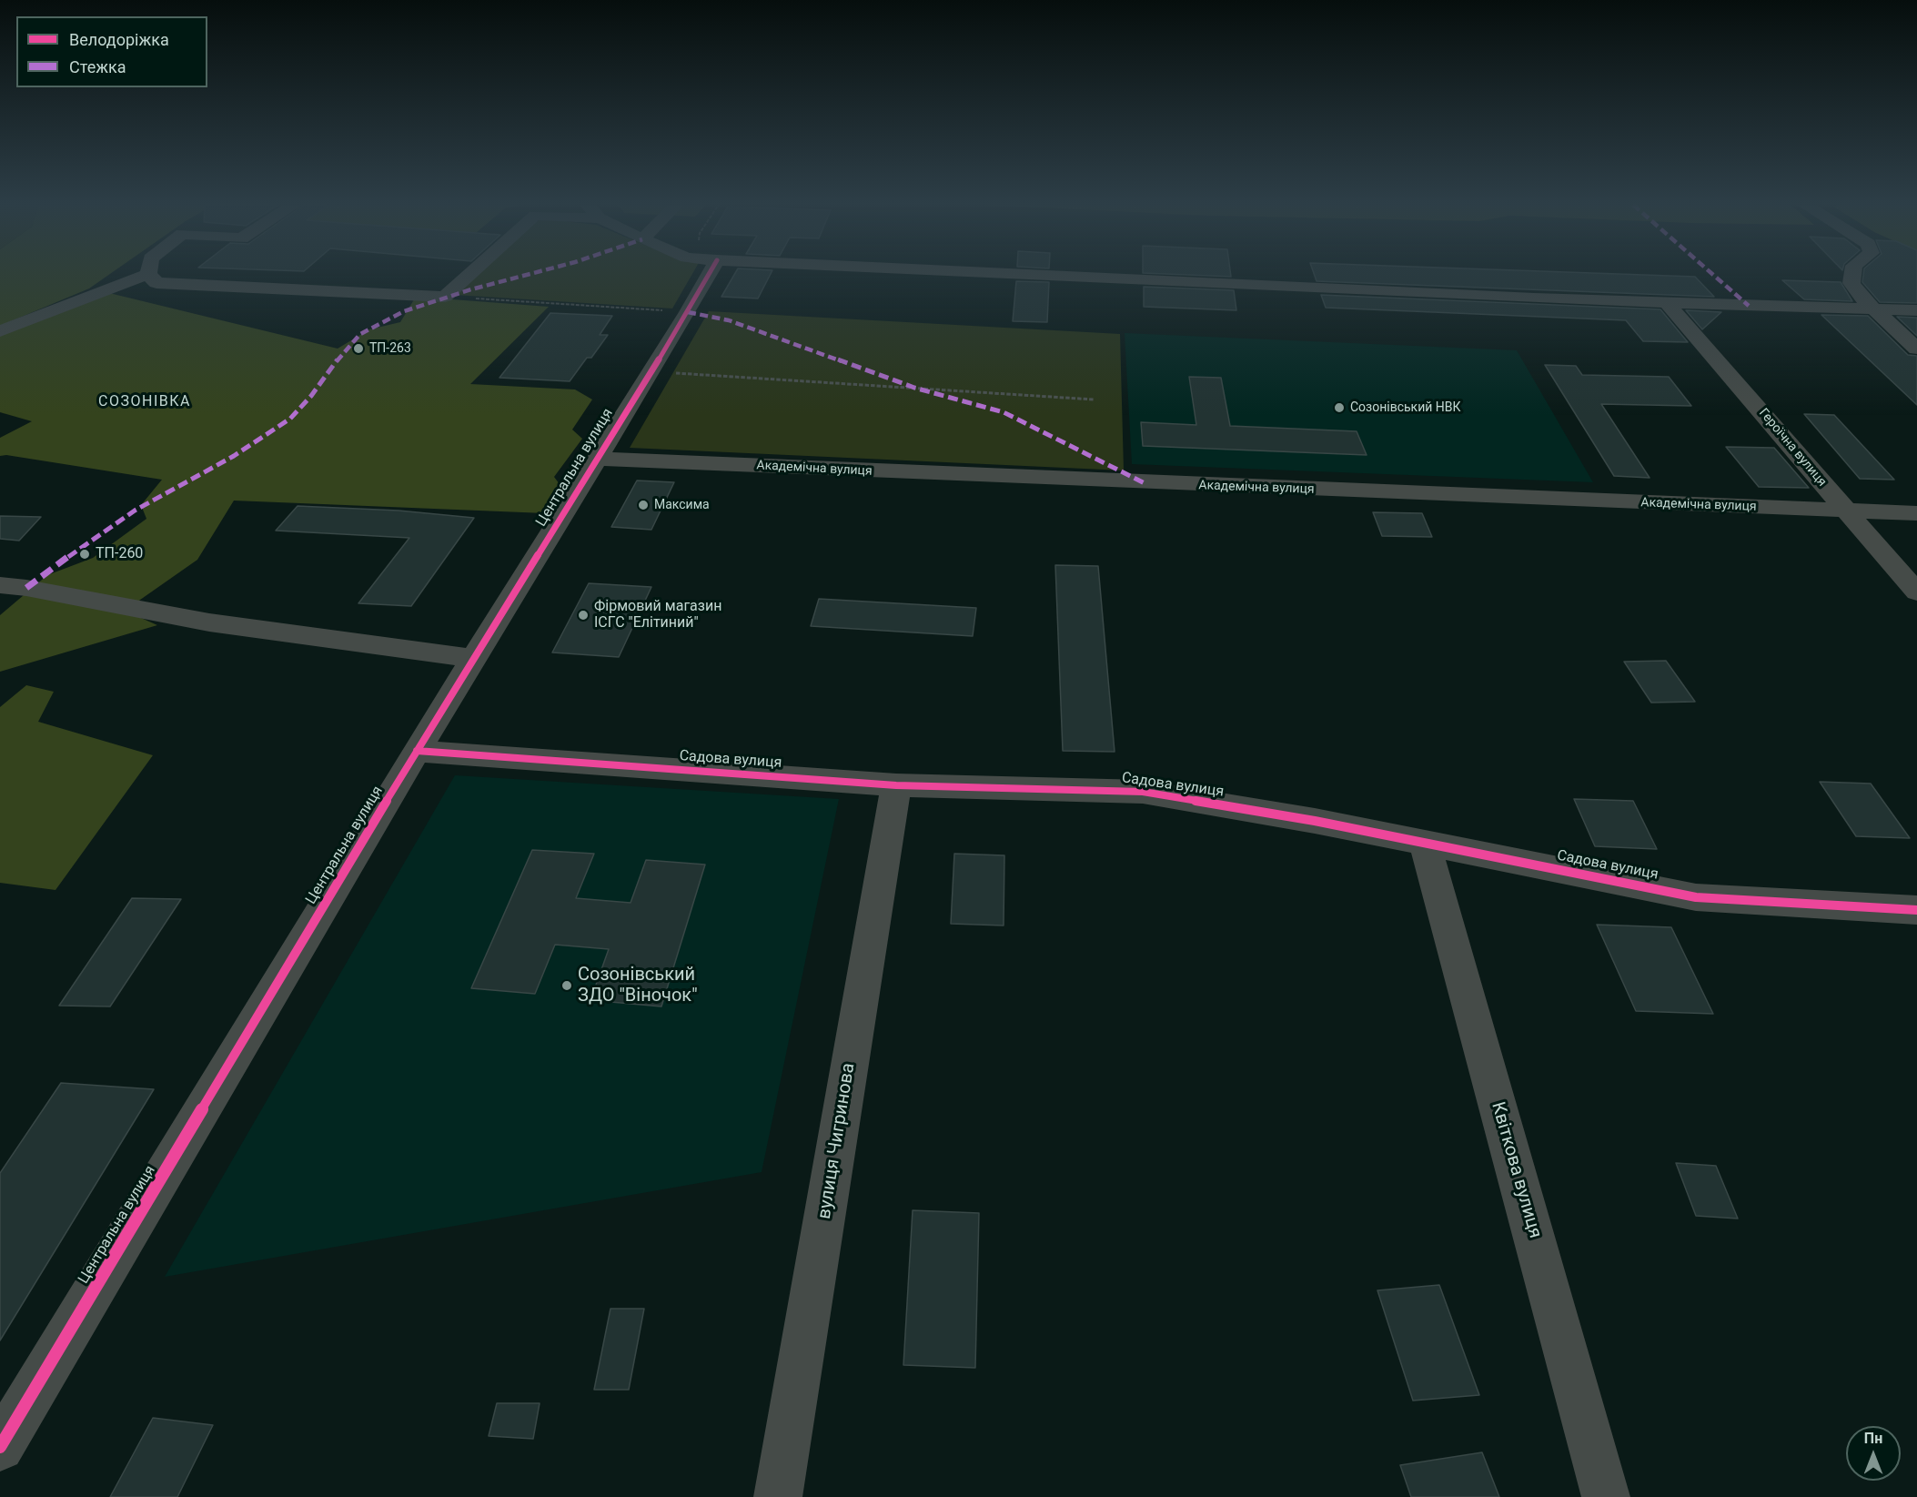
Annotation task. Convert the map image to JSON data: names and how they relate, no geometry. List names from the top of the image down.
{
  "streets": {
    "street": [
      "Героїчна вулиця",
      "Центральна вулиця",
      "Академічна вулиця",
      "Садова вулиця",
      "вулиця Чигринова",
      "Квіткова вулиця"
    ]
  },
  "crossings": [
    ["Героїчна вулиця", "Академічна вулиця"],
    ["Центральна вулиця", "Академічна вулиця"],
    ["Центральна вулиця", "Садова вулиця"],
    ["Садова вулиця", "вулиця Чигринова"],
    ["Садова вулиця", "Квіткова вулиця"]
  ],
  "districts": ["СОЗОНІВКА"],
  "places": [
    "ТП-263",
    "Созонівський НВК",
    "Максима",
    "ТП-260",
    "Фірмовий магазин ІСГС \"Елітиний\"",
    "Созонівський ЗДО \"Віночок\""
  ],
  "legend": ["Велодоріжка", "Стежка"],
  "north": "top"
}
